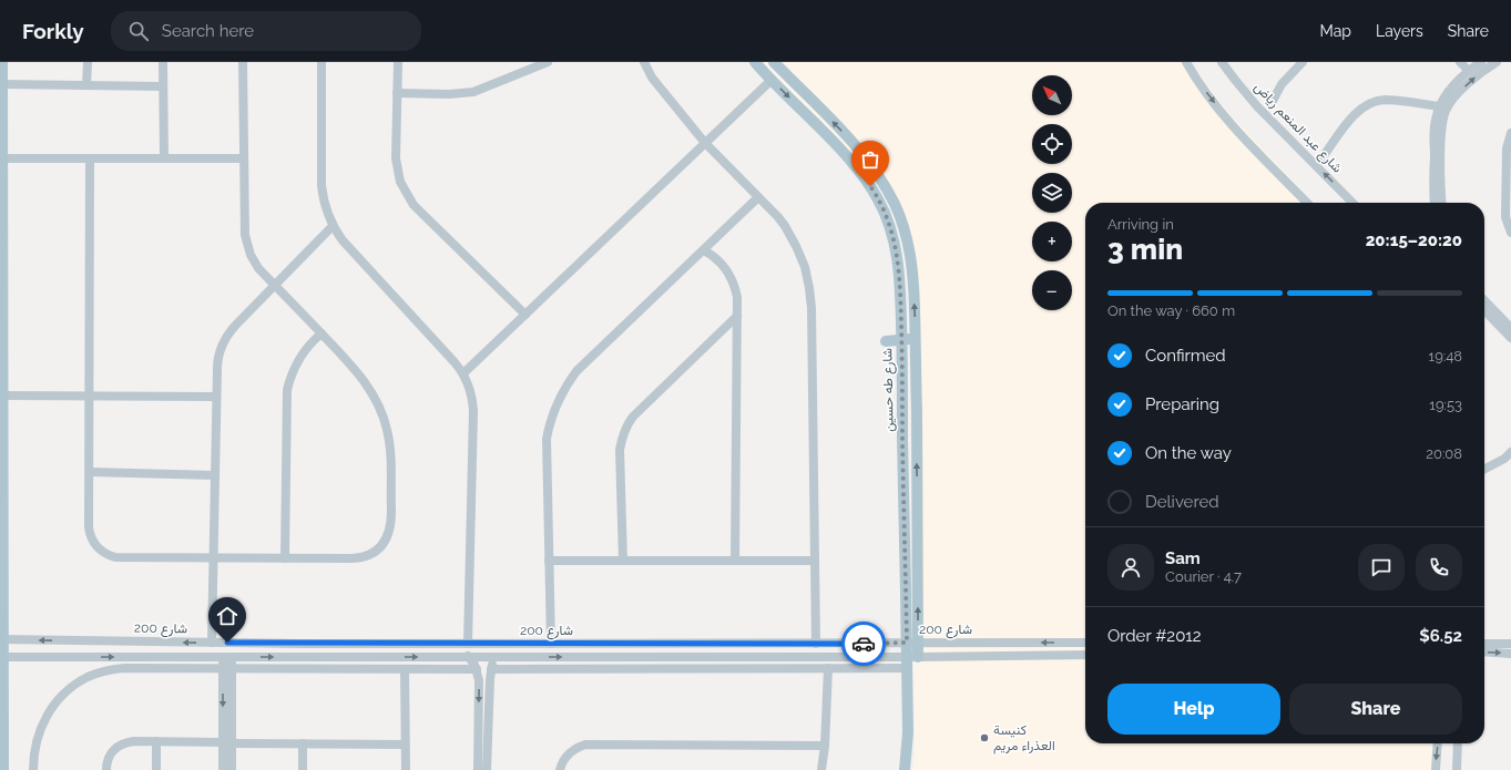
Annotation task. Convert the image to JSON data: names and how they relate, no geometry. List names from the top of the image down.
{
  "streets": {
    "main road": ["شارع طه حسين"],
    "street": ["شارع عبد المنعم رياض", "شارع 200"]
  },
  "crossings": [
    ["شارع طه حسين", "شارع 200"]
  ],
  "places": ["كنيسة العذراء مريم"],
  "north": "top left",
  "page": {
    "header": "Forkly",
    "search": "Search here",
    "nav": ["Map", "Layers", "Share"],
    "map_buttons": ["+", "−"],
    "heading": ["3 min", "Arriving in", "20:15–20:20"],
    "panel": [
      "Sam",
      "Courier · 4.7",
      "Order #2012",
      "$6.52"
    ],
    "bar": "On the way · 660 m",
    "list": [
      ["Confirmed", "19:48"],
      ["Preparing", "19:53"],
      ["On the way", "20:08"],
      "Delivered"
    ],
    "buttons": ["Help", "Share"]
  }
}
